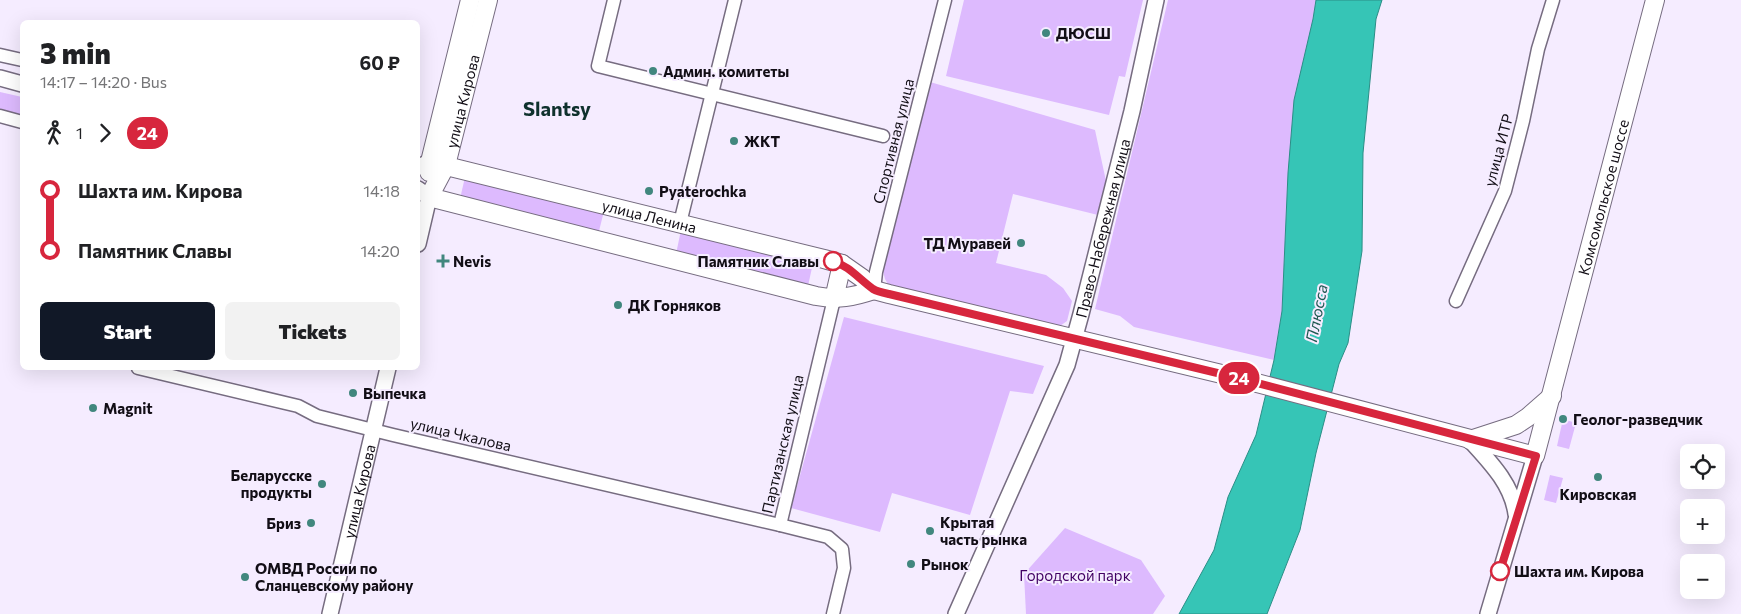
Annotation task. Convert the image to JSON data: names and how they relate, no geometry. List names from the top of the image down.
{
  "streets": {
    "main road": ["улица Кирова", "Комсомольское шоссе", "улица Ленина"],
    "street": [
      "Спортивная улица",
      "улица ИТР",
      "Право-Набережная улица",
      "улица Чкалова",
      "Партизанская улица"
    ]
  },
  "crossings": [
    ["улица Кирова", "улица Ленина"],
    ["улица Кирова", "улица Чкалова"],
    ["Спортивная улица", "улица Ленина"],
    ["улица Ленина", "Право-Набережная улица"],
    ["улица Ленина", "Партизанская улица"],
    ["улица Чкалова", "Партизанская улица"]
  ],
  "districts": ["Slantsy"],
  "water": ["Плюсса"],
  "parks": ["Городской парк"],
  "places": {
    "other": [
      "ДЮСШ",
      "Админ. комитеты",
      "ЖКТ",
      "Pyaterochka",
      "ТД Муравей",
      "Памятник Славы",
      "ДК Горняков",
      "Выпечка",
      "Magnit",
      "Геолог-разведчик",
      "Кировская",
      "Беларусске продукты",
      "Бриз",
      "Крытая часть рынка",
      "Рынок",
      "Шахта им. Кирова",
      "ОМВД России по Сланцевскому району"
    ],
    "health": ["Nevis"]
  },
  "lines": ["bus line 24"],
  "page": {
    "on_map": "24",
    "heading": ["3 min", "14:17 – 14:20 · Bus", "60 ₽"],
    "legs": ["1", "24"],
    "list": [
      {
        "name": "Шахта им. Кирова",
        "value": "14:18"
      },
      {
        "name": "Памятник Славы",
        "value": "14:20"
      }
    ],
    "buttons": ["Start", "Tickets"],
    "map_buttons": ["+", "−"]
  }
}
